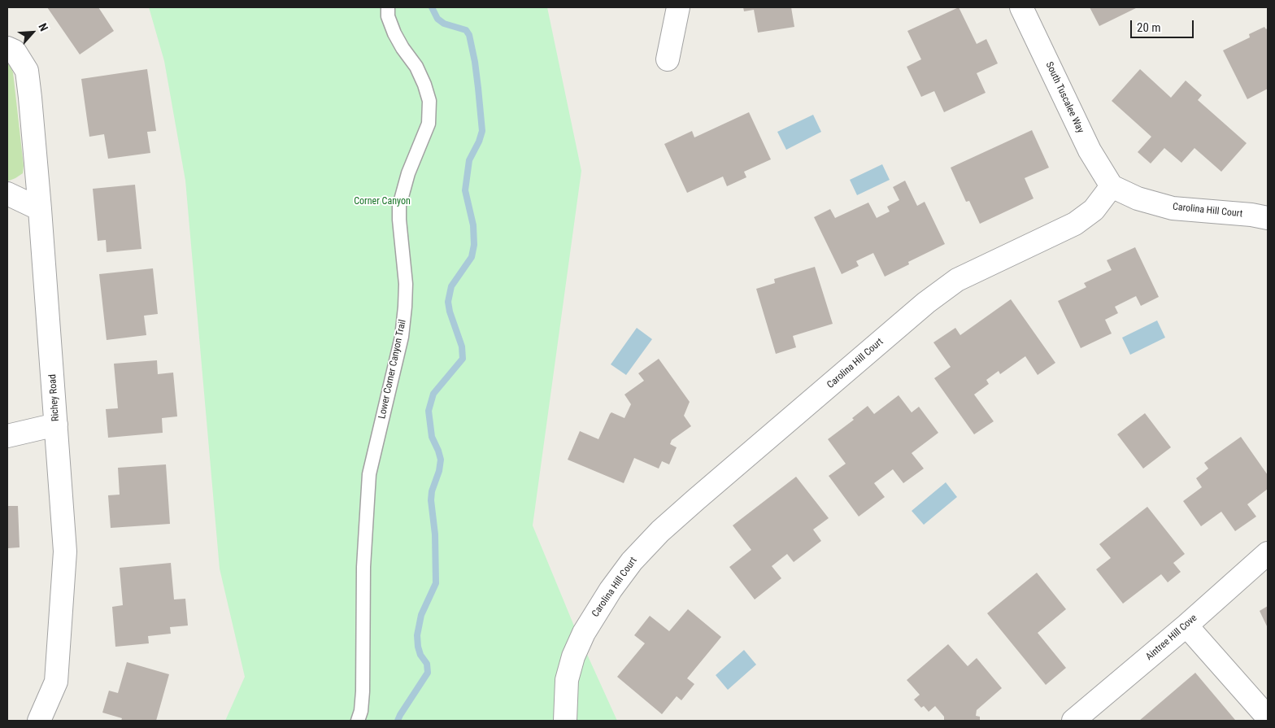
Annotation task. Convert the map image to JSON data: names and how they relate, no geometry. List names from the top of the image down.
{
  "streets": {
    "street": [
      "South Tuscalee Way",
      "Carolina Hill Court",
      "Richey Road",
      "Aintree Hill Cove"
    ],
    "lane": ["Lower Corner Canyon Trail"]
  },
  "crossings": [
    ["South Tuscalee Way", "Carolina Hill Court"]
  ],
  "parks": ["Corner Canyon"],
  "scale_bar": "20 m",
  "north": "top right"
}
